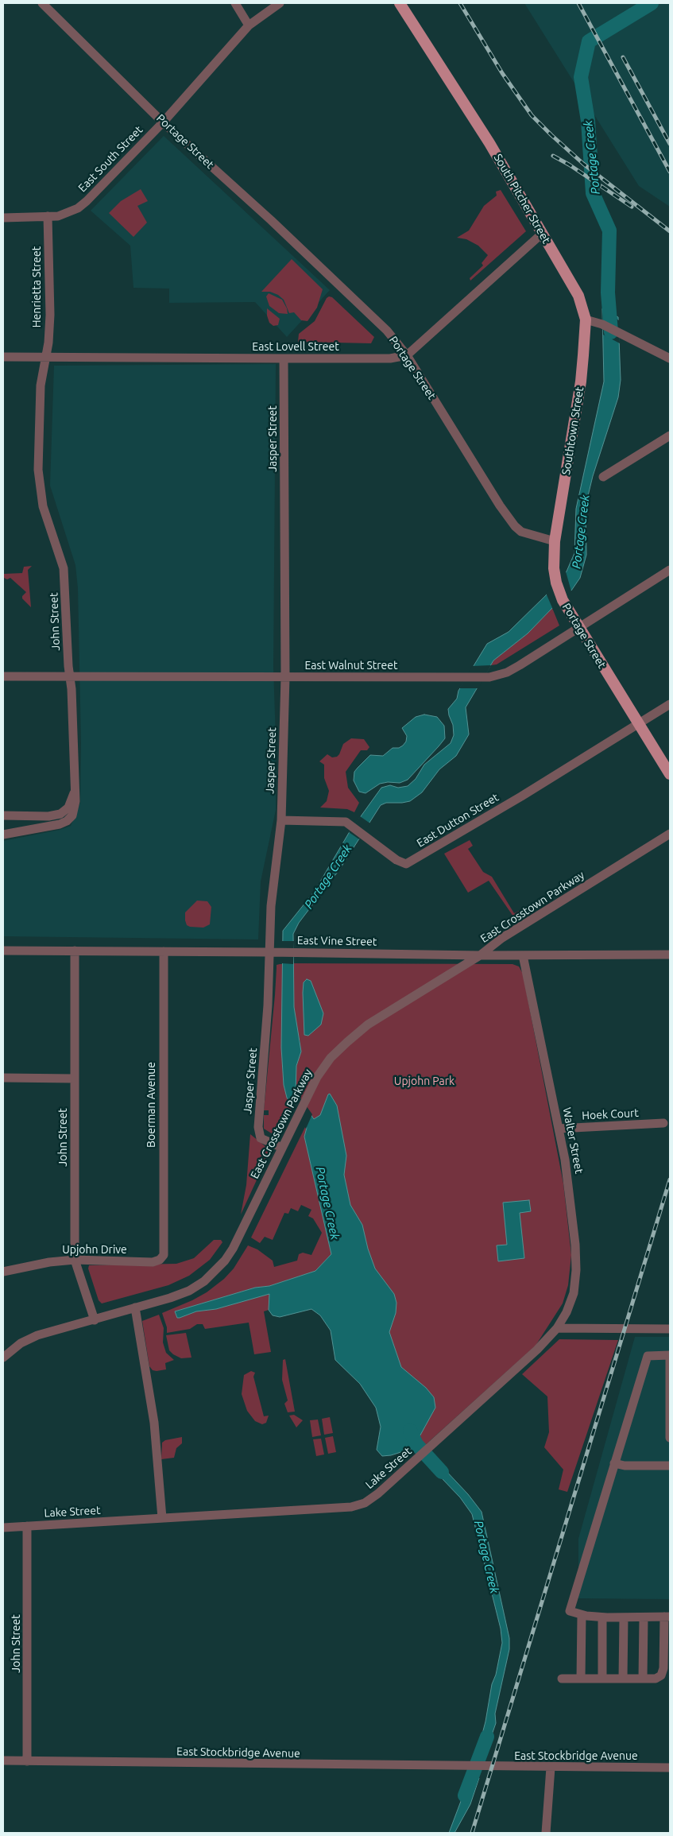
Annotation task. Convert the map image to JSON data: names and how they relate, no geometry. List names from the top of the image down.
{
  "streets": {
    "main road": ["Portage Street", "South Pitcher Street", "Southtown Street"],
    "street": [
      "East South Street",
      "Henrietta Street",
      "East Lovell Street",
      "Jasper Street",
      "John Street",
      "East Walnut Street",
      "East Dutton Street",
      "East Crosstown Parkway",
      "East Vine Street",
      "Boerman Avenue",
      "Hoek Court",
      "Walter Street",
      "Upjohn Drive",
      "Lake Street",
      "East Stockbridge Avenue"
    ]
  },
  "crossings": [
    ["Portage Street", "East South Street"],
    ["Portage Street", "East Lovell Street"],
    ["Portage Street", "Southtown Street"],
    ["Portage Street", "East Walnut Street"],
    ["Portage Street", "East Dutton Street"],
    ["East South Street", "Henrietta Street"],
    ["South Pitcher Street", "Southtown Street"],
    ["Henrietta Street", "East Lovell Street"],
    ["Henrietta Street", "John Street"],
    ["East Lovell Street", "Jasper Street"],
    ["East Lovell Street", "John Street"],
    ["Jasper Street", "East Walnut Street"],
    ["Jasper Street", "East Dutton Street"],
    ["Jasper Street", "East Crosstown Parkway"],
    ["Jasper Street", "East Vine Street"],
    ["John Street", "East Walnut Street"],
    ["John Street", "East Crosstown Parkway"],
    ["John Street", "East Vine Street"],
    ["John Street", "Upjohn Drive"],
    ["John Street", "Lake Street"],
    ["John Street", "East Stockbridge Avenue"],
    ["East Crosstown Parkway", "East Vine Street"],
    ["East Vine Street", "Boerman Avenue"],
    ["East Vine Street", "Walter Street"],
    ["Boerman Avenue", "Upjohn Drive"],
    ["Hoek Court", "Walter Street"],
    ["Walter Street", "Lake Street"]
  ],
  "water": ["Portage Creek"],
  "parks": ["Upjohn Park"]
}
